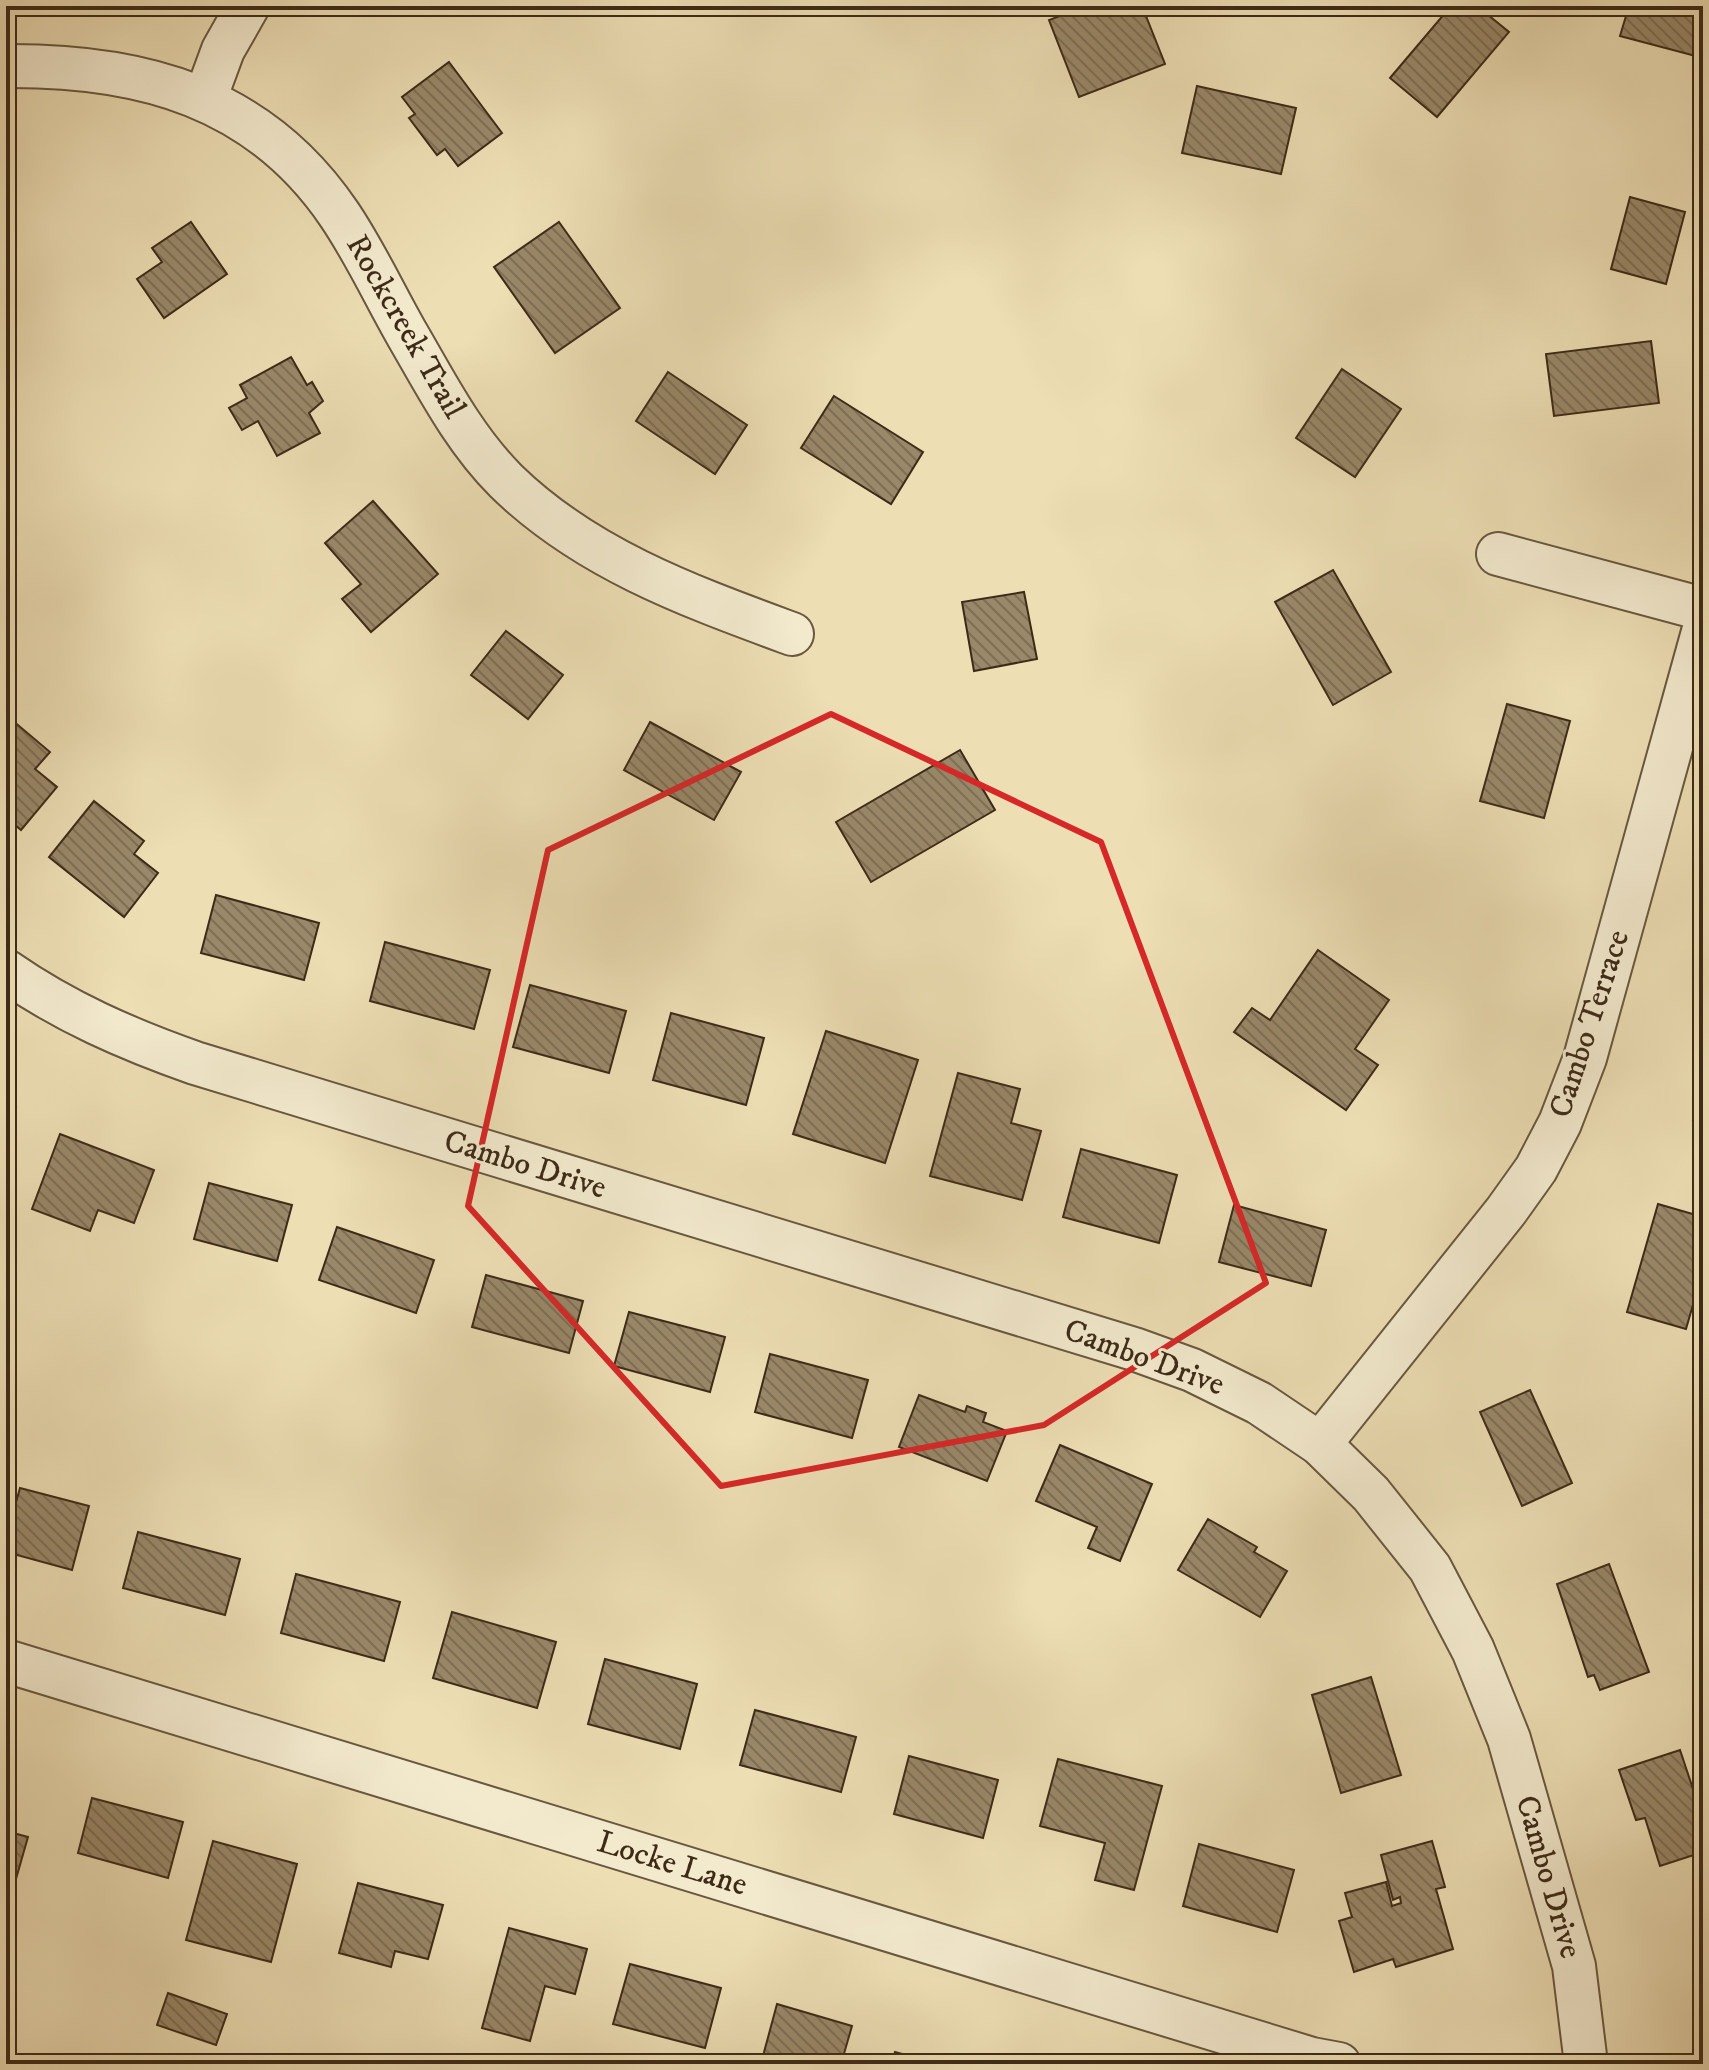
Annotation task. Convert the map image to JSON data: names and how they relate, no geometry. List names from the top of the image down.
{
  "streets": {
    "street": [
      "Rockcreek Trail",
      "Cambo Terrace",
      "Cambo Drive",
      "Locke Lane"
    ]
  },
  "crossings": [
    ["Cambo Terrace", "Cambo Drive"]
  ]
}
